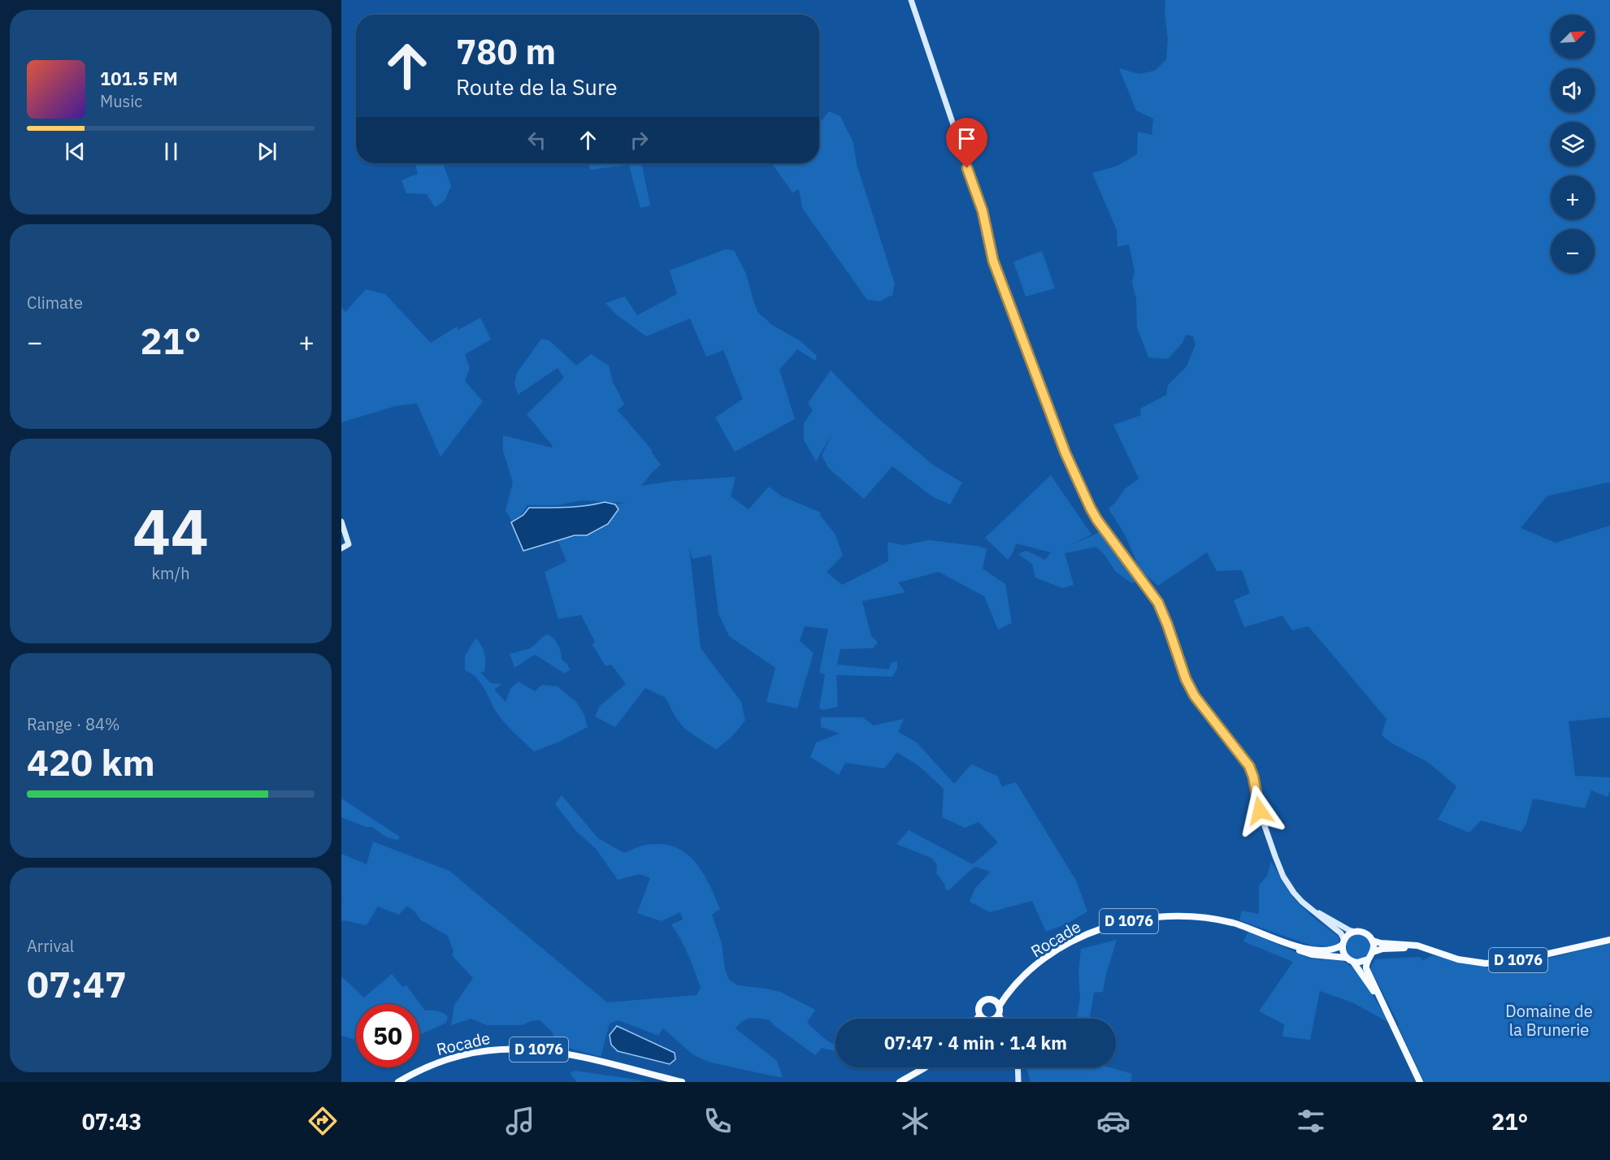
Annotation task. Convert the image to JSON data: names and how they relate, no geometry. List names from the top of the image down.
{
  "streets": {
    "main road": ["D 1076", "Rocade"]
  },
  "crossings": [
    ["D 1076", "Rocade"]
  ],
  "parks": ["Domaine de la Brunerie"],
  "north": "top right",
  "page": {
    "map_buttons": ["+", "−"],
    "turn": ["780 m", "Route de la Sure"],
    "song": ["101.5 FM", "Music"],
    "tile": [
      "Climate",
      ["44", "km/h"],
      ["Range · 84%", "420 km"],
      ["Arrival", "07:47"]
    ],
    "heat": ["−", "21°", "+"],
    "limit": "50",
    "trip": "07:47 · 4 min · 1.4 km",
    "tabs": ["07:43", "21°"]
  }
}
